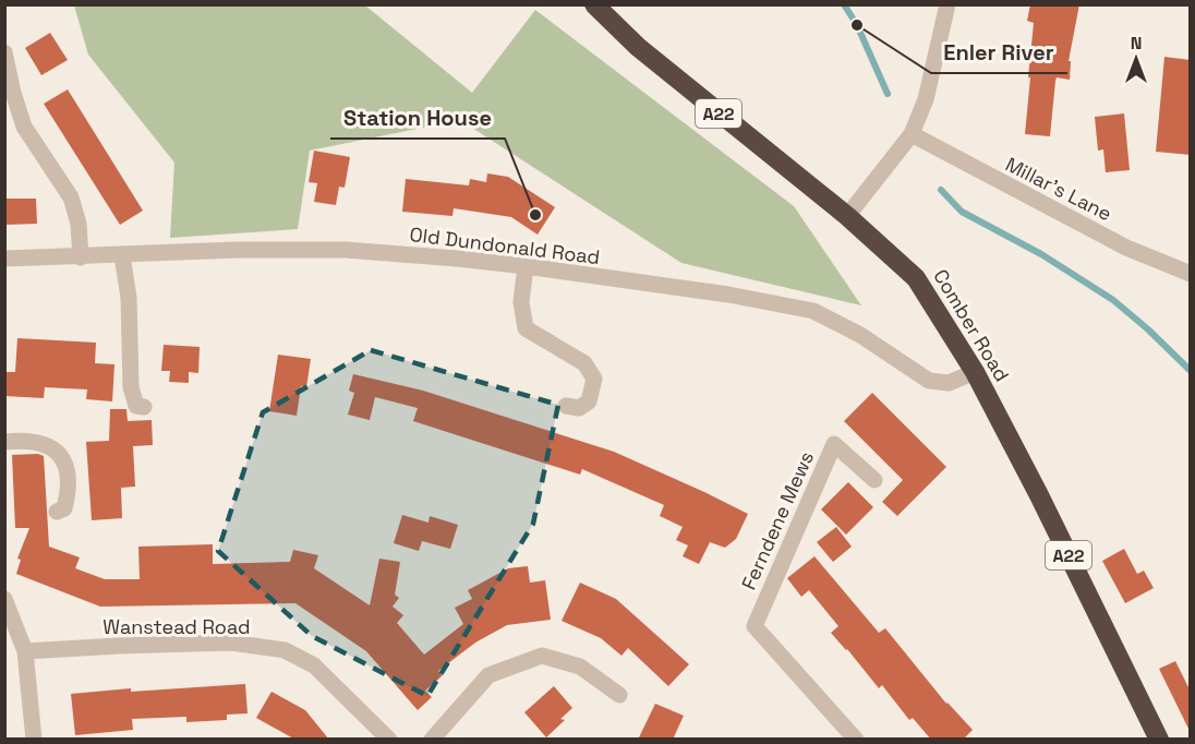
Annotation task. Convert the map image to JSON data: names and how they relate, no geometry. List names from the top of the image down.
{
  "streets": {
    "highway": ["A22", "Comber Road"],
    "street": [
      "Millar's Lane",
      "Old Dundonald Road",
      "Ferndene Mews",
      "Wanstead Road"
    ]
  },
  "crossings": [
    ["Old Dundonald Road", "Comber Road"]
  ],
  "places": ["Enler River", "Station House"],
  "north": "top"
}
